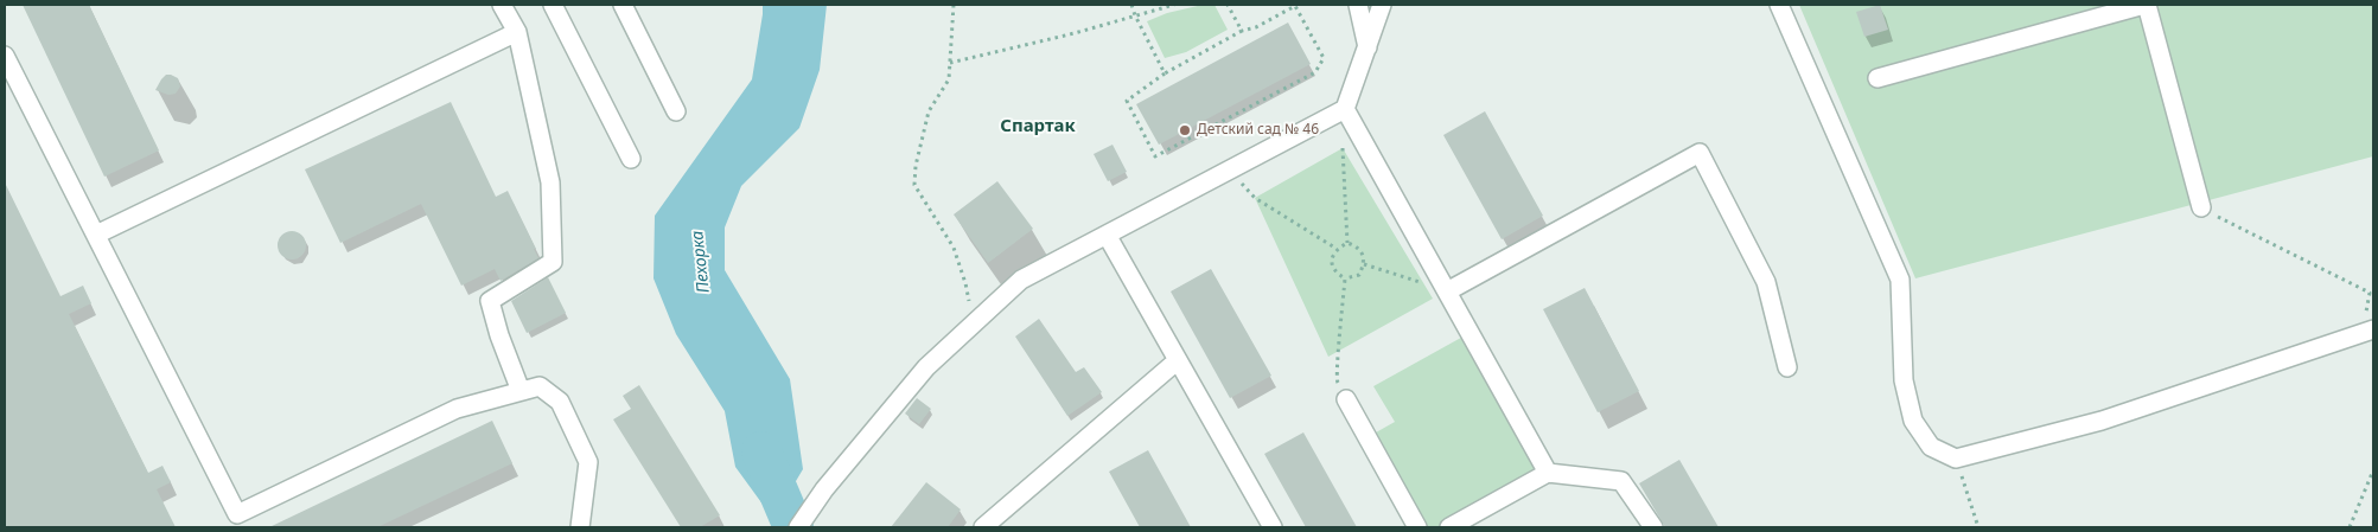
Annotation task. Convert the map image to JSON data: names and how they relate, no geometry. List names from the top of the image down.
{
  "districts": ["Спартак"],
  "water": ["Пехорка"],
  "places": ["Детский сад № 46"]
}
